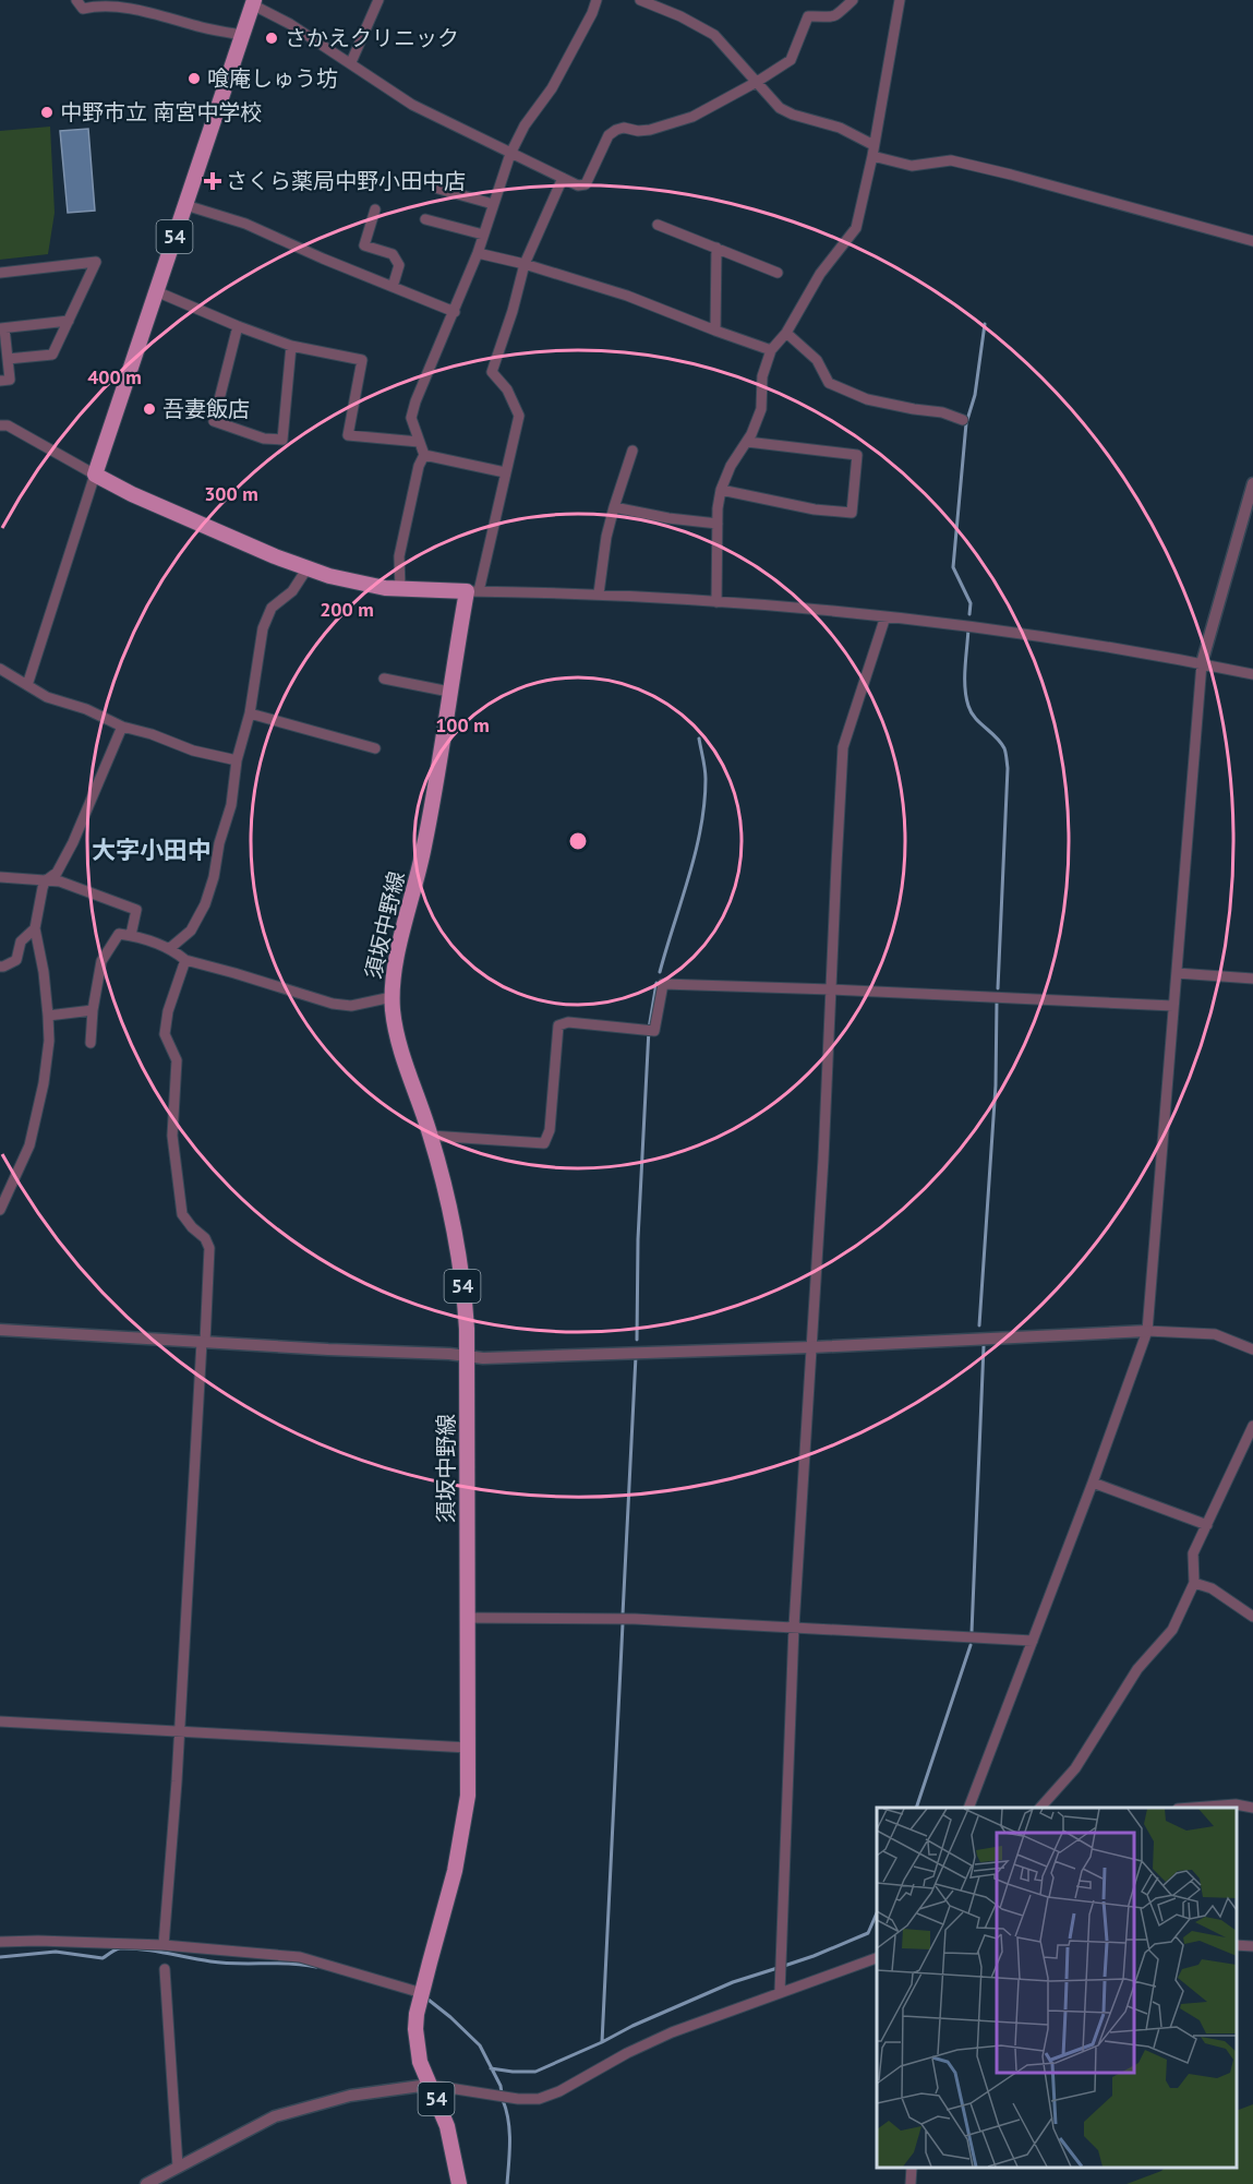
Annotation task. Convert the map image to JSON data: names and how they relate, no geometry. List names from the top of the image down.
{
  "streets": {
    "main road": ["54", "須坂中野線"]
  },
  "districts": ["大字小田中"],
  "places": {
    "other": [
      "さかえクリニック",
      "喰庵しゅう坊",
      "中野市立 南宮中学校",
      "吾妻飯店"
    ],
    "health": ["さくら薬局中野小田中店"]
  },
  "rings": [
    "400 m",
    "300 m",
    "200 m",
    "100 m"
  ]
}
